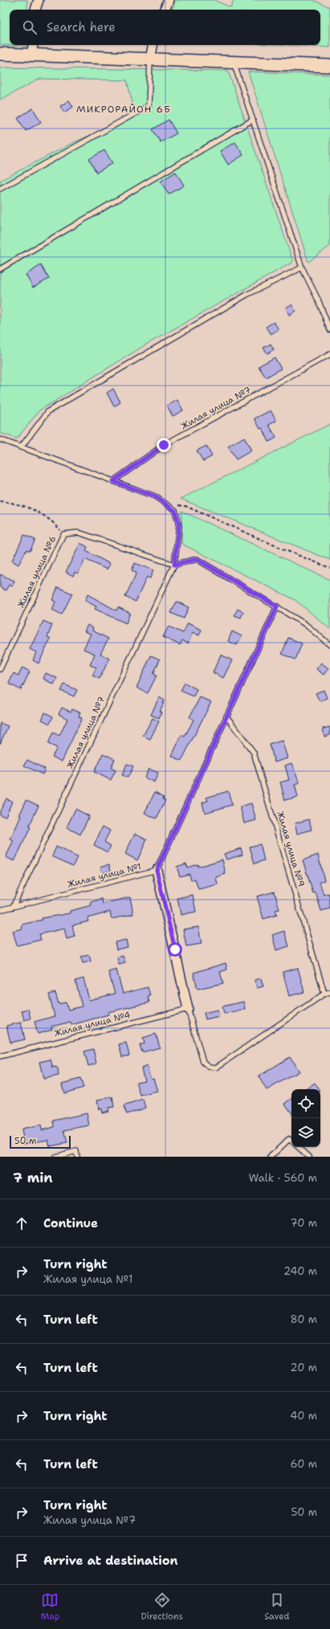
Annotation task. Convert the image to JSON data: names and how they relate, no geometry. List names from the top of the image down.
{
  "streets": {
    "lane": [
      "Жилая улица №7",
      "Жилая улица №6",
      "Жилая улица №9",
      "Жилая улица №1",
      "Жилая улица №4"
    ]
  },
  "crossings": [
    ["Жилая улица №7", "Жилая улица №6"],
    ["Жилая улица №7", "Жилая улица №1"]
  ],
  "districts": ["МИКРОРАЙОН 6Б"],
  "scale_bar": "50 m",
  "page": {
    "search": "Search here",
    "scale": "50 m",
    "heading": ["7 min", "Walk · 560 m"],
    "list": [
      ["Continue", "70 m"],
      ["Turn right", "Жилая улица №1", "240 m"],
      ["Turn left", "80 m"],
      ["Turn left", "20 m"],
      ["Turn right", "40 m"],
      ["Turn left", "60 m"],
      ["Turn right", "Жилая улица №7", "50 m"],
      "Arrive at destination"
    ],
    "nav": ["Map", "Directions", "Saved"]
  }
}
